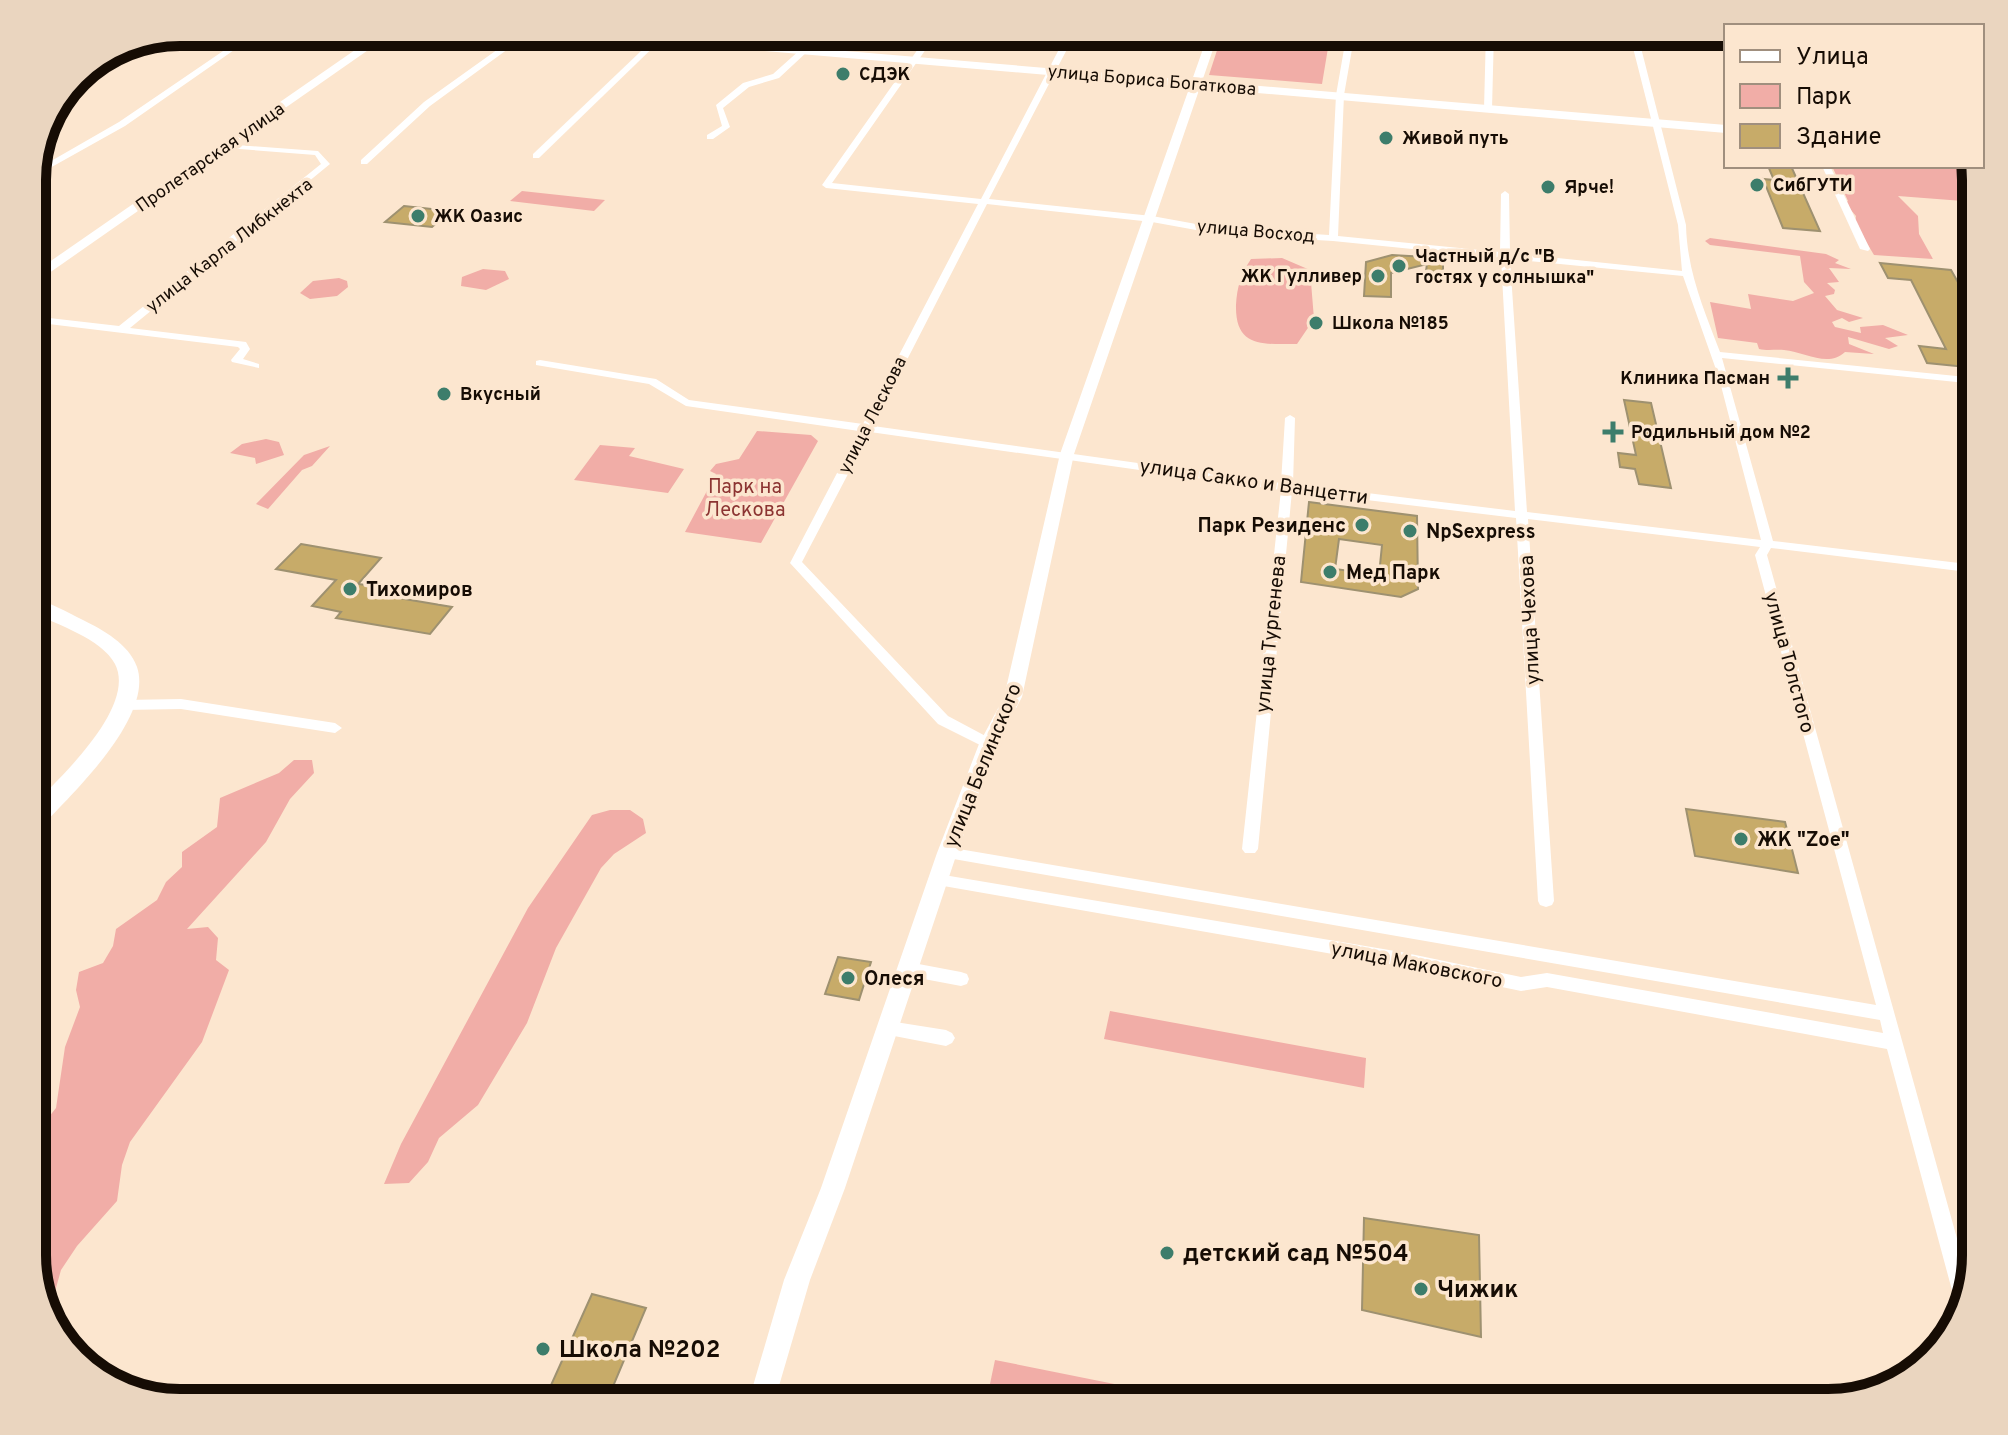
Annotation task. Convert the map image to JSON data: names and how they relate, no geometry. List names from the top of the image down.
{
  "streets": {
    "main road": ["улица Бориса Богаткова", "Пролетарская улица"],
    "street": [
      "улица Восход",
      "улица Карла Либкнехта",
      "улица Лескова",
      "улица Сакко и Ванцетти",
      "улица Чехова",
      "улица Тургенева",
      "улица Толстого",
      "улица Белинского",
      "улица Маковского"
    ]
  },
  "crossings": [
    ["улица Бориса Богаткова", "улица Восход"],
    ["улица Бориса Богаткова", "улица Лескова"],
    ["улица Бориса Богаткова", "улица Толстого"],
    ["улица Бориса Богаткова", "улица Белинского"],
    ["Пролетарская улица", "улица Карла Либкнехта"],
    ["улица Восход", "улица Лескова"],
    ["улица Восход", "улица Чехова"],
    ["улица Восход", "улица Толстого"],
    ["улица Восход", "улица Белинского"],
    ["улица Лескова", "улица Сакко и Ванцетти"],
    ["улица Лескова", "улица Белинского"],
    ["улица Сакко и Ванцетти", "улица Чехова"],
    ["улица Сакко и Ванцетти", "улица Тургенева"],
    ["улица Сакко и Ванцетти", "улица Толстого"],
    ["улица Сакко и Ванцетти", "улица Белинского"],
    ["улица Толстого", "улица Маковского"],
    ["улица Белинского", "улица Маковского"]
  ],
  "parks": ["Парк на Лескова"],
  "places": {
    "other": [
      "СДЭК",
      "Живой путь",
      "СибГУТИ",
      "Ярче!",
      "ЖК Оазис",
      "Частный д/c \"В гостях у солнышка\"",
      "ЖК Гулливер",
      "Школа №185",
      "Вкусный",
      "Парк Резиденс",
      "NpSexpress",
      "Мед Парк",
      "Тихомиров",
      "ЖК \"Zoe\"",
      "Олеся",
      "детский сад №504",
      "Чижик",
      "Школа №202"
    ],
    "health": ["Клиника Пасман", "Родильный дом №2"]
  },
  "legend": ["Улица", "Парк", "Здание"]
}
